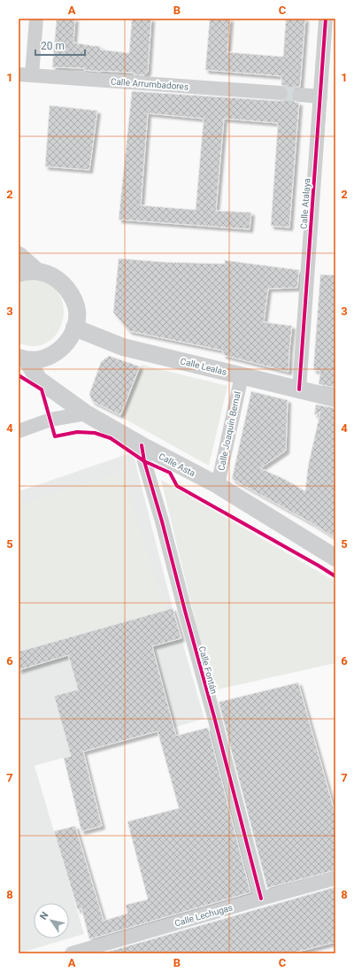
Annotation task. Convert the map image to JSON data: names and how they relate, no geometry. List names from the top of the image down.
{
  "streets": {
    "street": [
      "Calle Arrumbadores",
      "Calle Atalaya",
      "Calle Lealas",
      "Calle Joaquín Bernal",
      "Calle Asta",
      "Calle Fontán",
      "Calle Lechugas"
    ]
  },
  "crossings": [
    ["Calle Atalaya", "Calle Lealas"],
    ["Calle Lealas", "Calle Joaquín Bernal"],
    ["Calle Joaquín Bernal", "Calle Asta"],
    ["Calle Asta", "Calle Fontán"],
    ["Calle Fontán", "Calle Lechugas"]
  ],
  "scale_bar": "20 m",
  "north": "top left",
  "grid": {
    "columns": ["A", "B", "C"],
    "rows": [
      "1",
      "2",
      "3",
      "4",
      "5",
      "6",
      "7",
      "8"
    ]
  }
}
